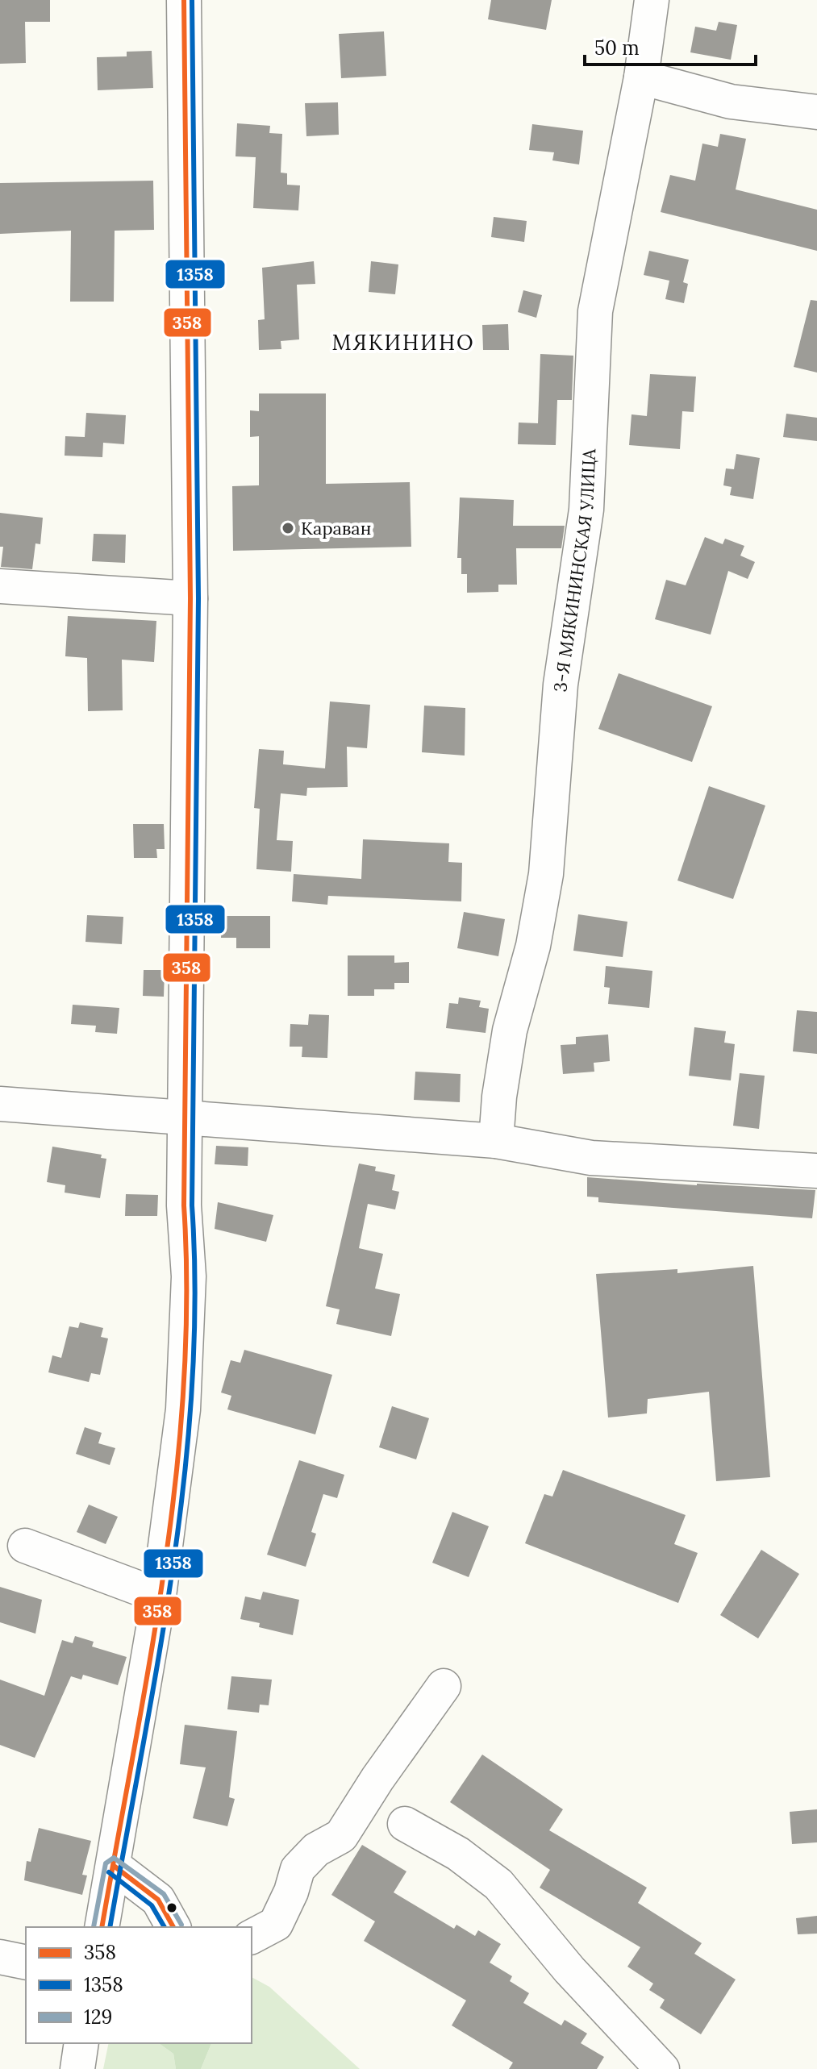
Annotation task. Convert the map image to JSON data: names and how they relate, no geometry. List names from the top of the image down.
{
  "streets": {
    "street": ["3-Я МЯКИНИНСКАЯ УЛИЦА"]
  },
  "districts": ["МЯКИНИНО"],
  "places": ["Караван"],
  "lines": ["transit line 358", "transit line 1358", "transit line 129"],
  "legend": ["358", "1358", "129"],
  "scale_bar": "50 m"
}
